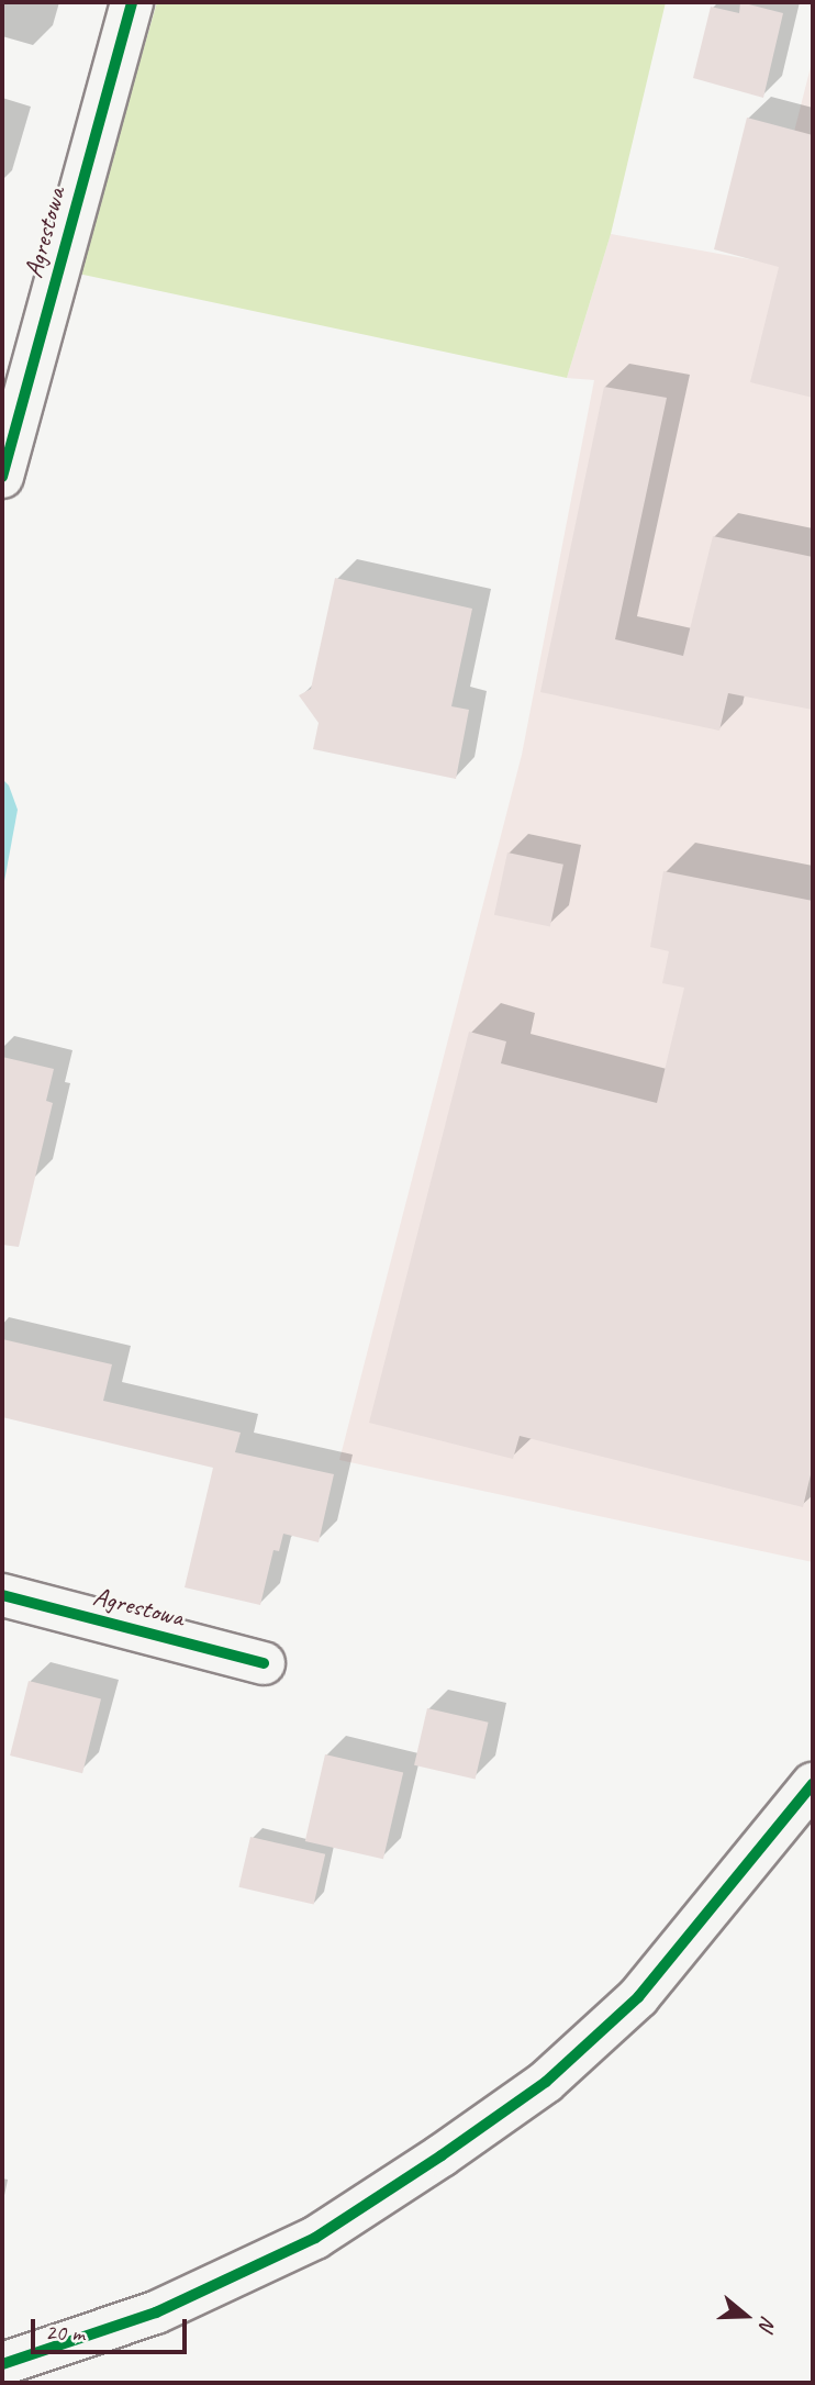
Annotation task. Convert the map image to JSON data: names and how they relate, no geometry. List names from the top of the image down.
{
  "streets": {
    "street": ["Agrestowa"]
  },
  "scale_bar": "20 m",
  "north": "right"
}
